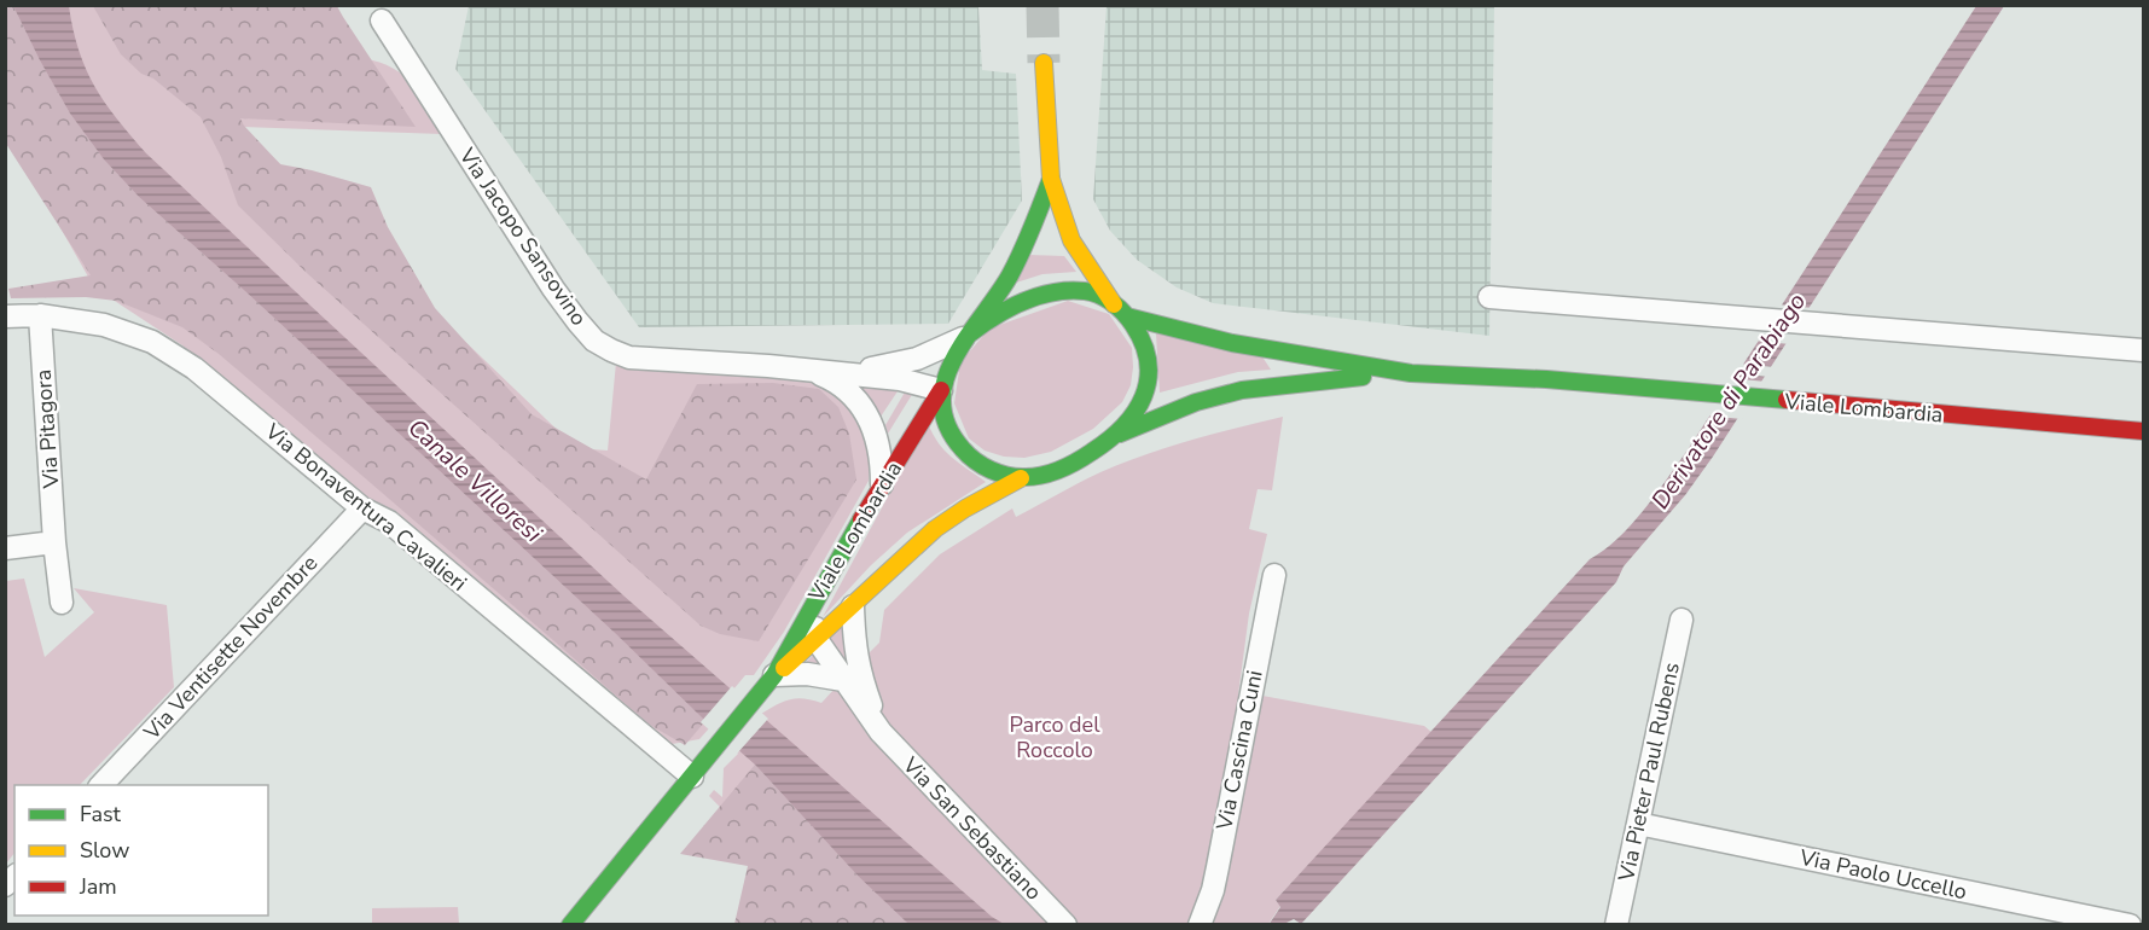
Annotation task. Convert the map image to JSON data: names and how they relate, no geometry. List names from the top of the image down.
{
  "streets": {
    "main road": ["Viale Lombardia"],
    "street": [
      "Via Jacopo Sansovino",
      "Via Pitagora",
      "Via Bonaventura Cavalieri",
      "Via Ventisette Novembre",
      "Via Cascina Cuni",
      "Via Pieter Paul Rubens",
      "Via San Sebastiano",
      "Via Paolo Uccello"
    ]
  },
  "crossings": [
    ["Viale Lombardia", "Via Bonaventura Cavalieri"],
    ["Viale Lombardia", "Via San Sebastiano"],
    ["Via Pitagora", "Via Bonaventura Cavalieri"],
    ["Via Bonaventura Cavalieri", "Via Ventisette Novembre"],
    ["Via Pieter Paul Rubens", "Via Paolo Uccello"]
  ],
  "water": ["Derivatore di Parabiago", "Canale Villoresi"],
  "parks": ["Parco del Roccolo"],
  "legend": ["Fast", "Slow", "Jam"]
}
